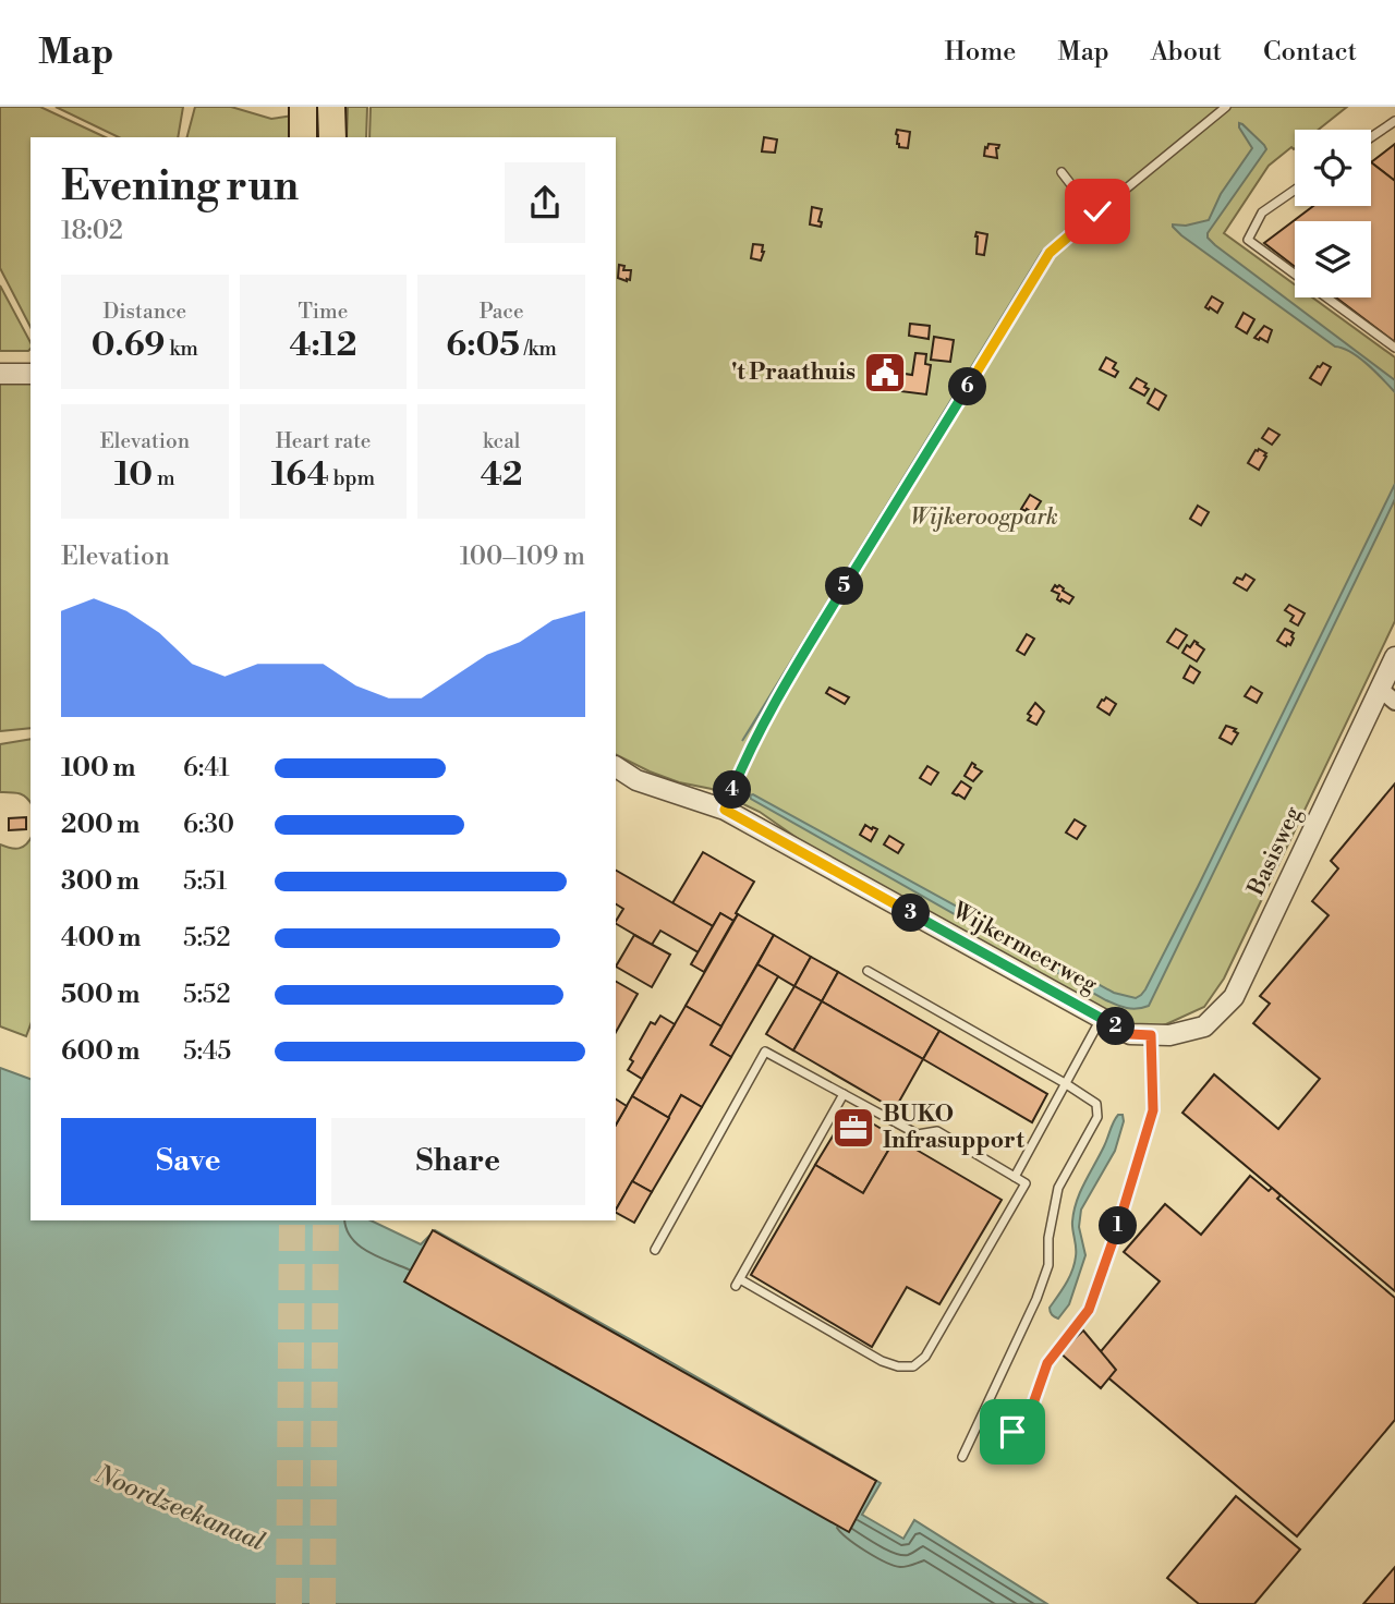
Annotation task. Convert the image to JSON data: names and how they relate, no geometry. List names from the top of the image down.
{
  "streets": {
    "street": ["Basisweg", "Wijkermeerweg"]
  },
  "crossings": [
    ["Basisweg", "Wijkermeerweg"]
  ],
  "water": ["Noordzeekanaal"],
  "parks": ["Wijkeroogpark"],
  "places": {
    "public building": ["'t Praathuis"],
    "office": ["BUKO Infrasupport"]
  },
  "page": {
    "header": "Map",
    "nav": [
      "Home",
      "Map",
      "About",
      "Contact"
    ],
    "heading": ["Evening run", "18:02"],
    "stats": [
      ["Distance", "0.69 km"],
      ["Time", "4:12"],
      ["Pace", "6:05 /km"],
      ["Elevation", "10 m"],
      ["Heart rate", "164 bpm"],
      ["kcal", "42"]
    ],
    "pins": [
      "6",
      "5",
      "4",
      "3",
      "2",
      "1"
    ],
    "chart": ["Elevation", "100–109 m"],
    "list": [
      {
        "name": "100 m",
        "note": "6:41"
      },
      {
        "name": "200 m",
        "note": "6:30"
      },
      {
        "name": "300 m",
        "note": "5:51"
      },
      {
        "name": "400 m",
        "note": "5:52"
      },
      {
        "name": "500 m",
        "note": "5:52"
      },
      {
        "name": "600 m",
        "note": "5:45"
      }
    ],
    "buttons": ["Save", "Share"]
  }
}
